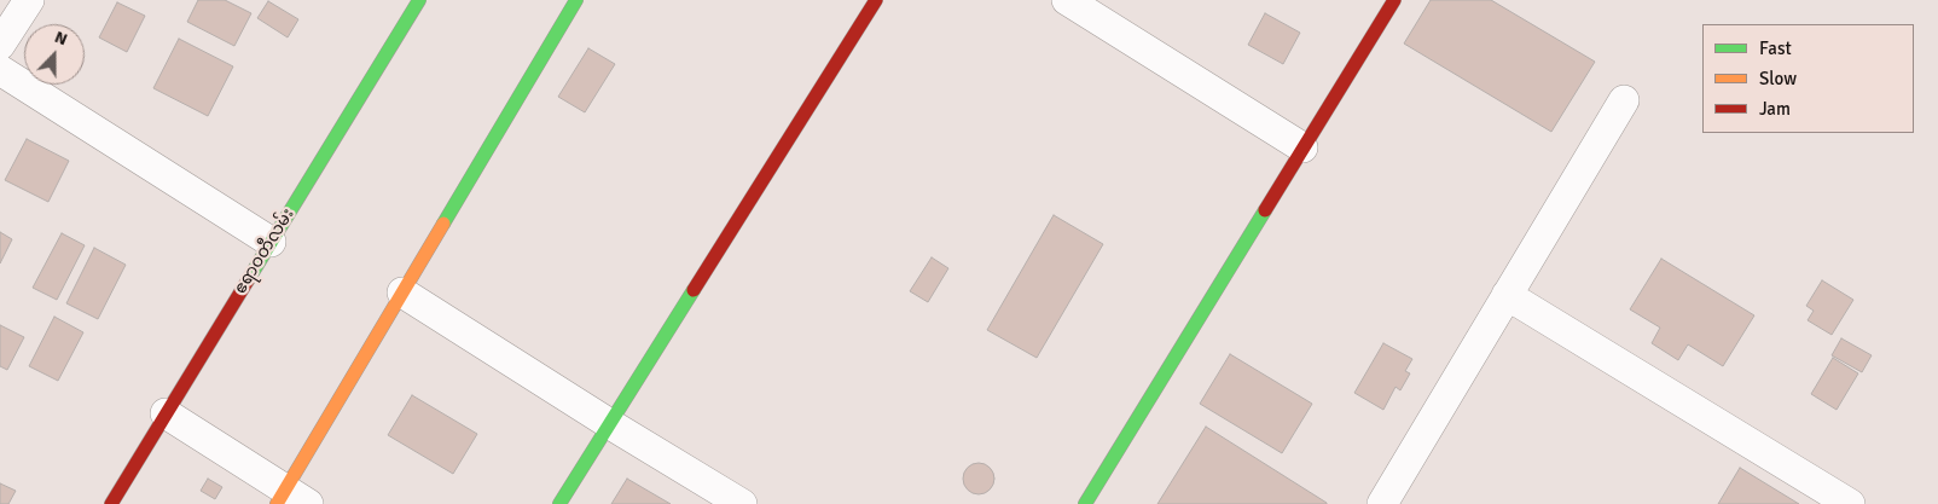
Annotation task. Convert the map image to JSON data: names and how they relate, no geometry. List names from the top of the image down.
{
  "streets": {
    "street": ["ဧရာဝတီလမ်း"]
  },
  "legend": ["Fast", "Slow", "Jam"],
  "north": "top"
}
